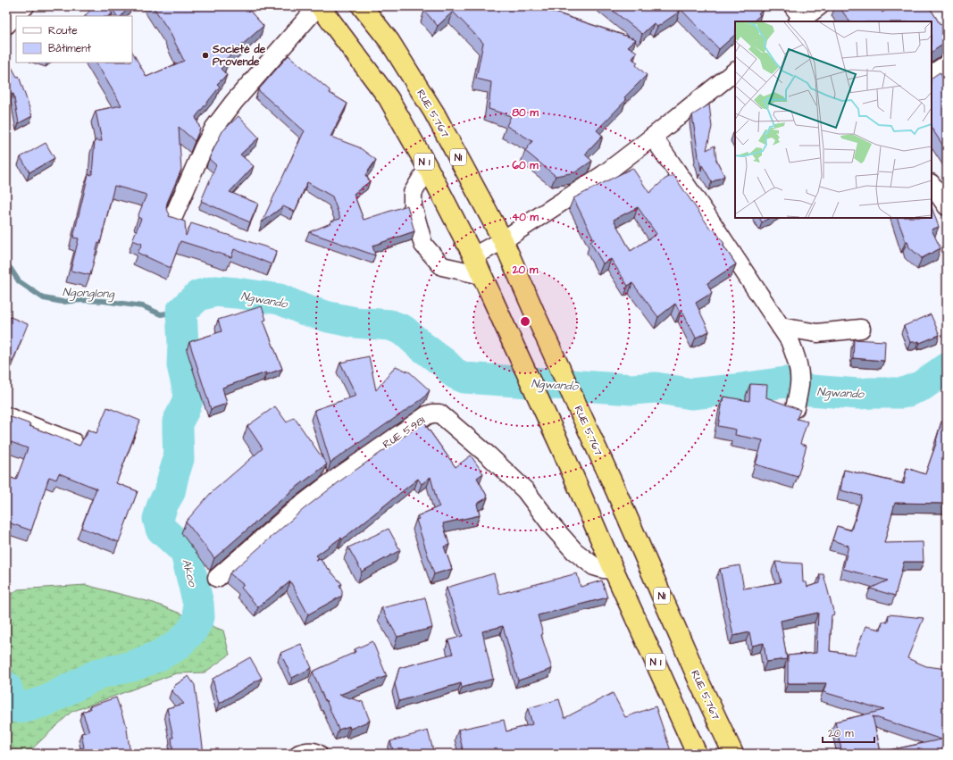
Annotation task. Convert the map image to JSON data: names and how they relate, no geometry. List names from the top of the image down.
{
  "streets": {
    "highway": ["RUE 5.767", "N1", "N 1"],
    "street": ["RUE 5.981"]
  },
  "crossings": [
    ["N 1", "RUE 5.981"]
  ],
  "water": ["Ngonglong", "Ngwando", "Akoo"],
  "places": ["Societé de Provende"],
  "legend": ["Route", "Bâtiment"],
  "scale_bar": "20 m",
  "rings": [
    "80 m",
    "60 m",
    "40 m",
    "20 m"
  ]
}
